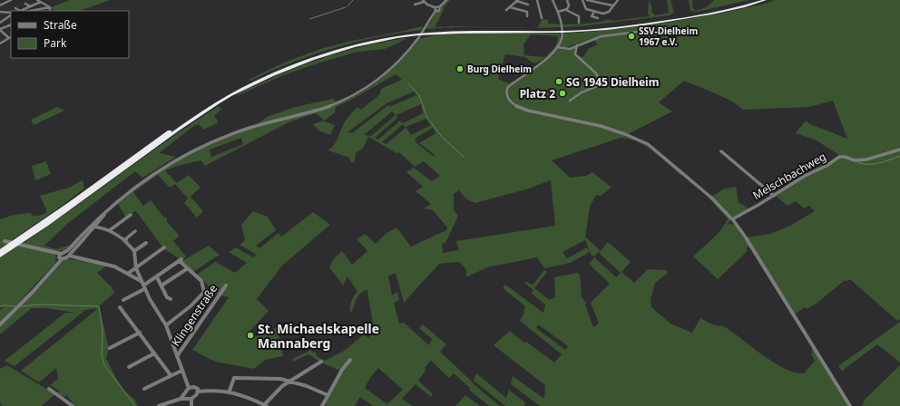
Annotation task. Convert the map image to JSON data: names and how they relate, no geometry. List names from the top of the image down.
{
  "streets": {
    "street": ["Melschbachweg", "Klingenstraße"]
  },
  "places": [
    "SSV-Dielheim 1967 e.V.",
    "Burg Dielheim",
    "SG 1945 Dielheim",
    "Platz 2",
    "St. Michaelskapelle Mannaberg"
  ],
  "legend": ["Straße", "Park"]
}
